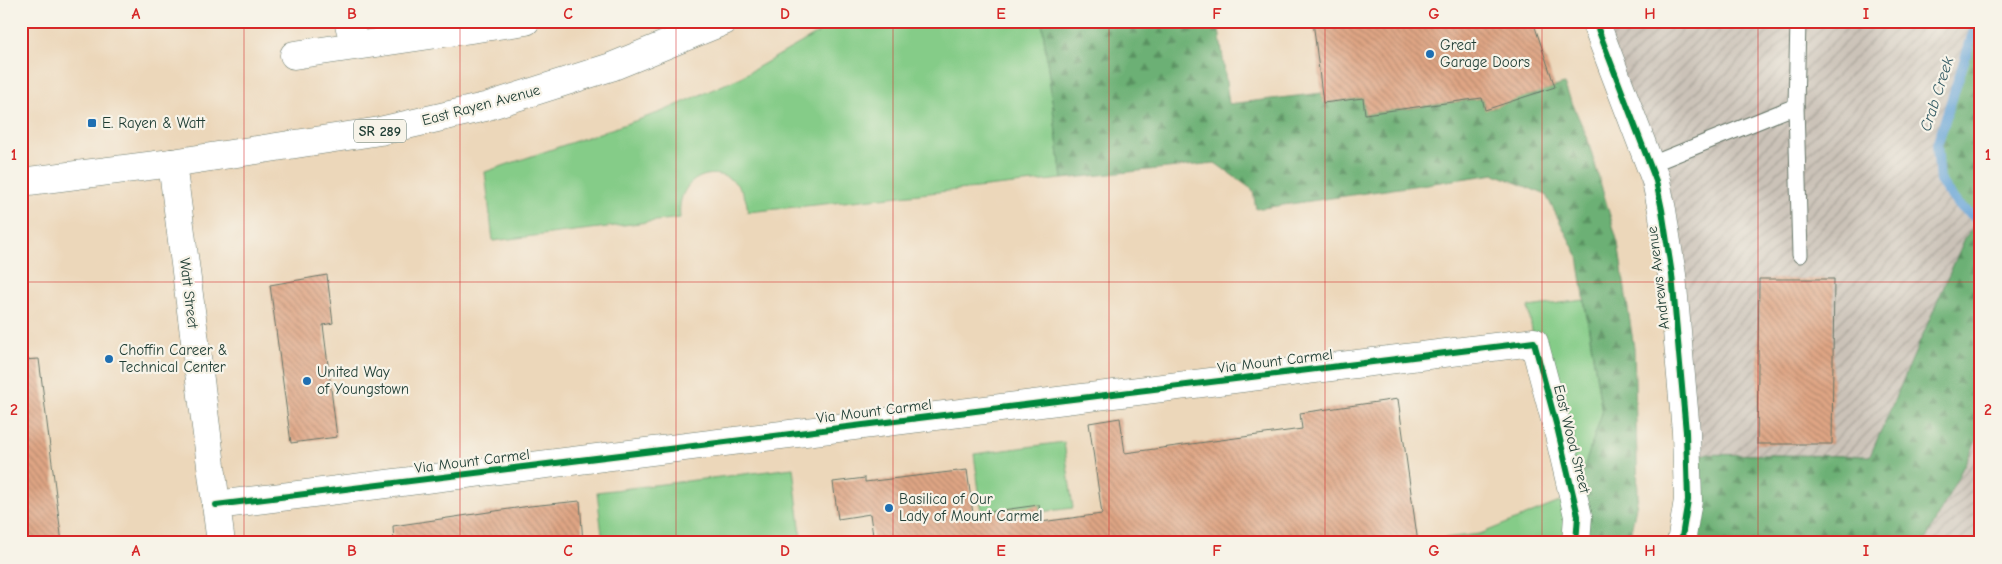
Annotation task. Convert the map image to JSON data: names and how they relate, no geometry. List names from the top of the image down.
{
  "streets": {
    "street": [
      "East Rayen Avenue",
      "SR 289",
      "Andrews Avenue",
      "Watt Street",
      "Via Mount Carmel",
      "East Wood Street"
    ]
  },
  "crossings": [
    ["East Rayen Avenue", "Watt Street"],
    ["Watt Street", "Via Mount Carmel"],
    ["Via Mount Carmel", "East Wood Street"]
  ],
  "water": ["Crab Creek"],
  "places": {
    "other": [
      "Great Garage Doors",
      "Choffin Career & Technical Center",
      "United Way of Youngstown",
      "Basilica of Our Lady of Mount Carmel"
    ],
    "transit": ["E. Rayen & Watt"]
  },
  "grid": {
    "columns": [
      "A",
      "B",
      "C",
      "D",
      "E",
      "F",
      "G",
      "H",
      "I"
    ],
    "rows": ["1", "2"]
  }
}
